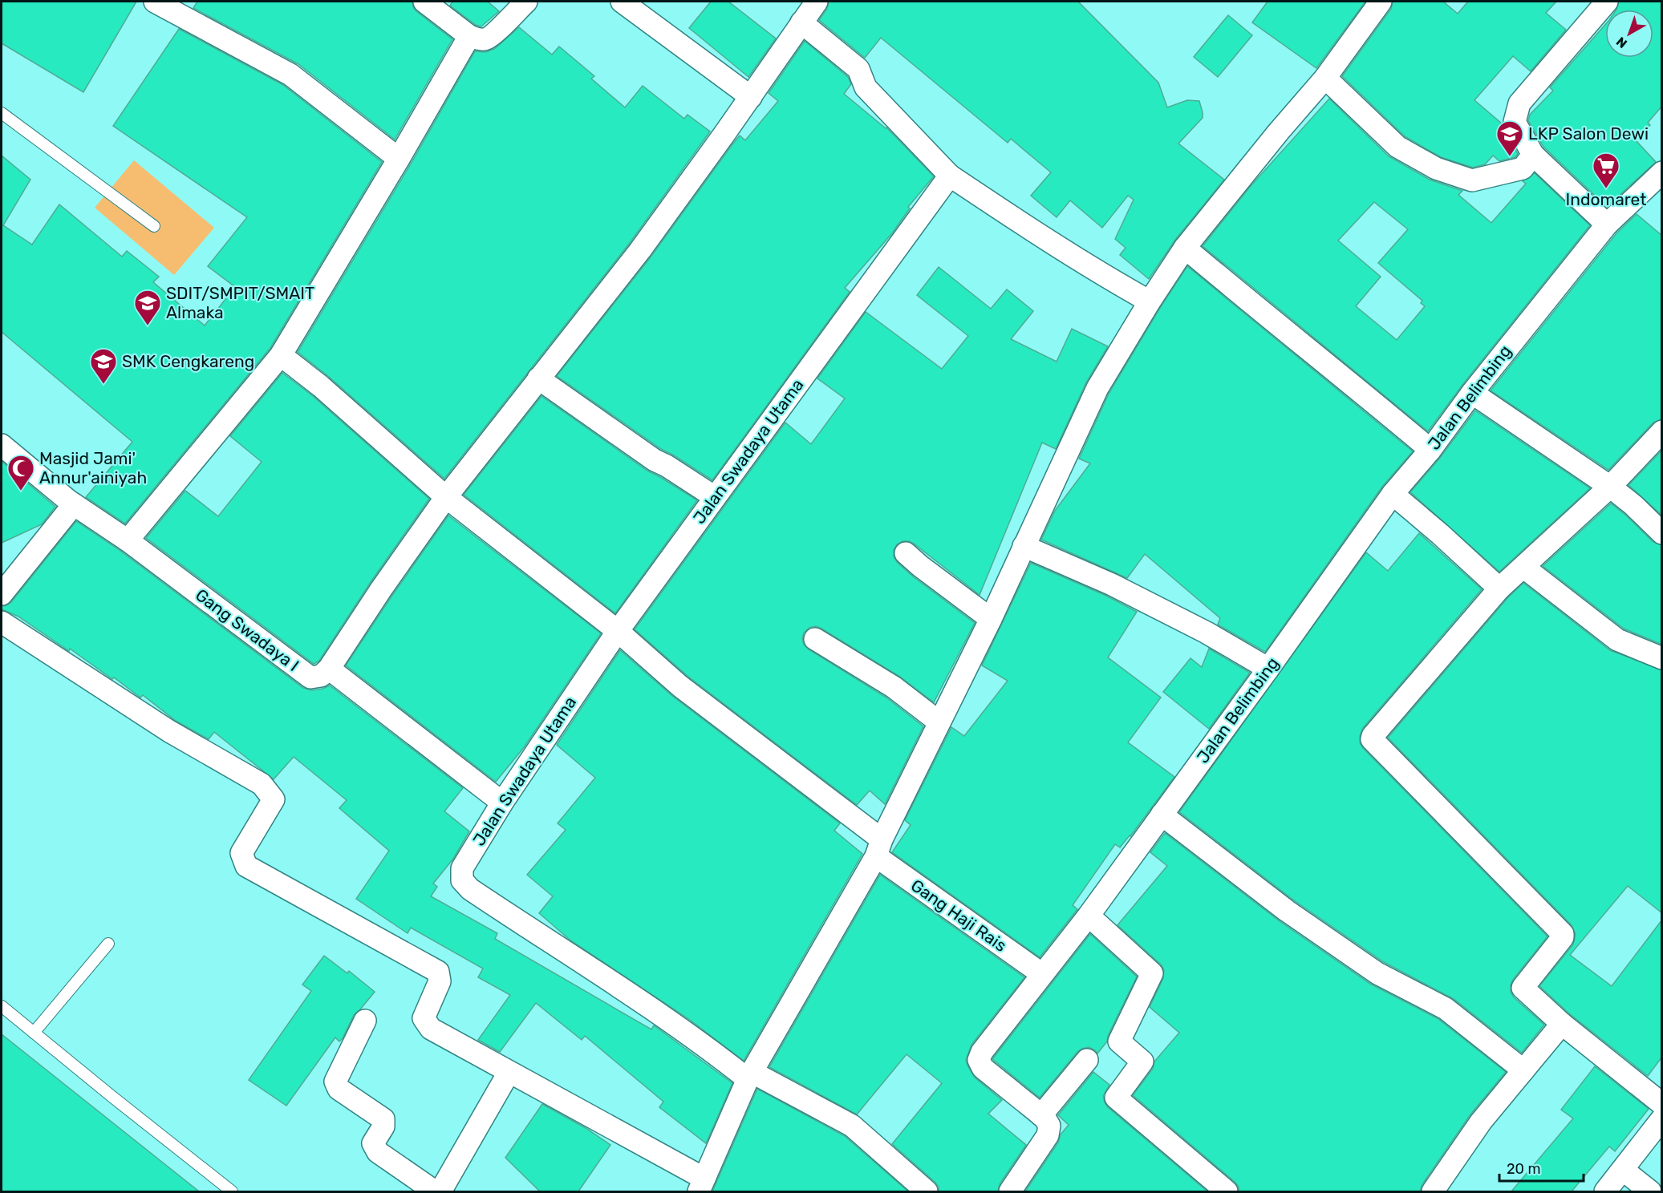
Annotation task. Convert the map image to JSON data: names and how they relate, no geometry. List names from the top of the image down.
{
  "streets": {
    "street": [
      "Jalan Belimbing",
      "Jalan Swadaya Utama",
      "Gang Swadaya I",
      "Gang Haji Rais"
    ]
  },
  "crossings": [
    ["Jalan Belimbing", "Gang Haji Rais"],
    ["Jalan Swadaya Utama", "Gang Haji Rais"]
  ],
  "places": {
    "school or university": ["LKP Salon Dewi", "SDIT/SMPIT/SMAIT Almaka", "SMK Cengkareng"],
    "supermarket": ["Indomaret"],
    "mosque": ["Masjid Jami' Annur'ainiyah"]
  },
  "scale_bar": "20 m",
  "north": "bottom left"
}
